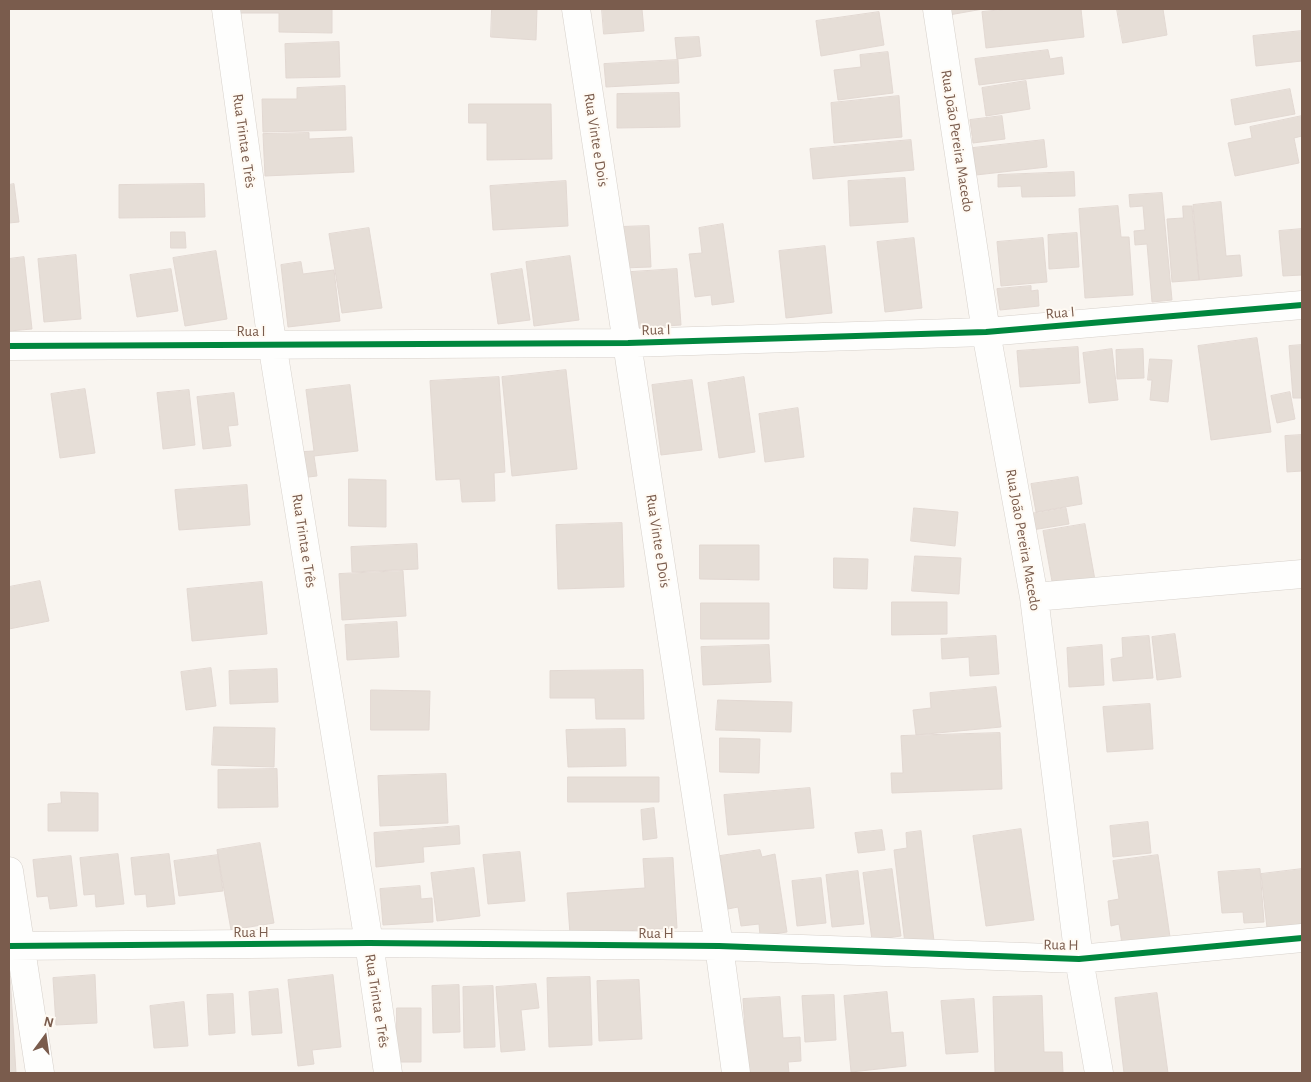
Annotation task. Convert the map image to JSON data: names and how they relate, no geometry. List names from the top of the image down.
{
  "streets": {
    "street": [
      "Rua Vinte e Dois",
      "Rua Trinta e Três",
      "Rua João Pereira Macedo",
      "Rua I",
      "Rua H"
    ]
  },
  "crossings": [
    ["Rua Vinte e Dois", "Rua I"],
    ["Rua Vinte e Dois", "Rua H"],
    ["Rua Trinta e Três", "Rua I"],
    ["Rua Trinta e Três", "Rua H"],
    ["Rua João Pereira Macedo", "Rua I"],
    ["Rua João Pereira Macedo", "Rua H"]
  ],
  "north": "top"
}
